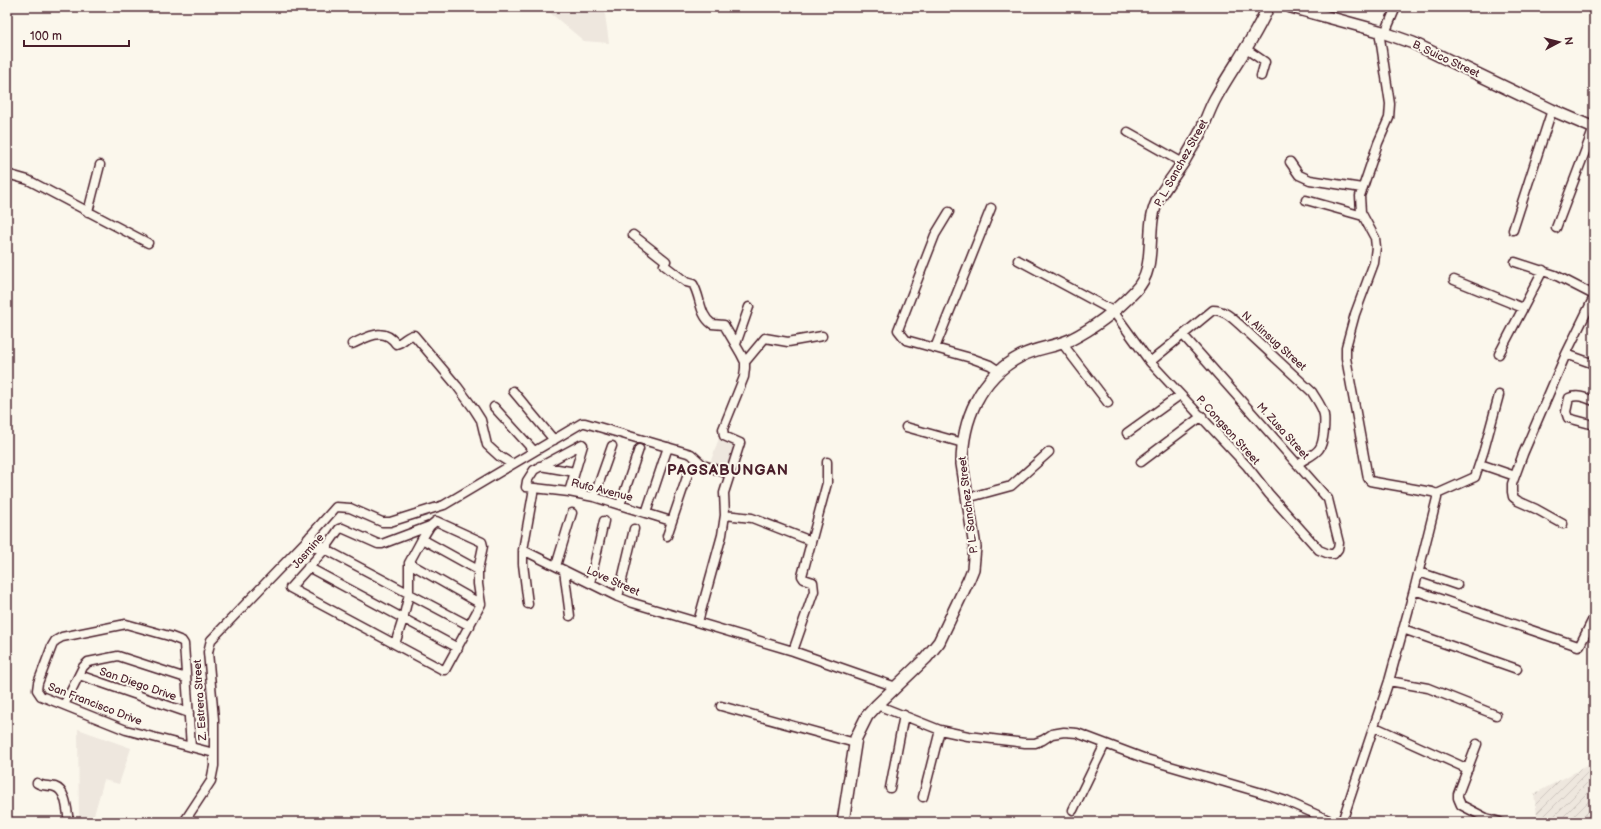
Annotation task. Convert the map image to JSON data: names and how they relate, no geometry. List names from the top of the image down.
{
  "streets": {
    "street": [
      "B. Suico Street",
      "P. L. Sanchez Street",
      "N. Alinsug Street",
      "P. Congson Street",
      "M. Zusa Street",
      "Rufo Avenue",
      "Jasmine",
      "Love Street",
      "San Diego Drive",
      "Z. Estrera Street",
      "San Francisco Drive"
    ]
  },
  "crossings": [
    ["P. L. Sanchez Street", "P. Congson Street"],
    ["P. L. Sanchez Street", "Love Street"],
    ["N. Alinsug Street", "P. Congson Street"],
    ["N. Alinsug Street", "M. Zusa Street"],
    ["P. Congson Street", "M. Zusa Street"],
    ["Z. Estrera Street", "San Francisco Drive"]
  ],
  "districts": ["PAGSABUNGAN"],
  "scale_bar": "100 m",
  "north": "right"
}
